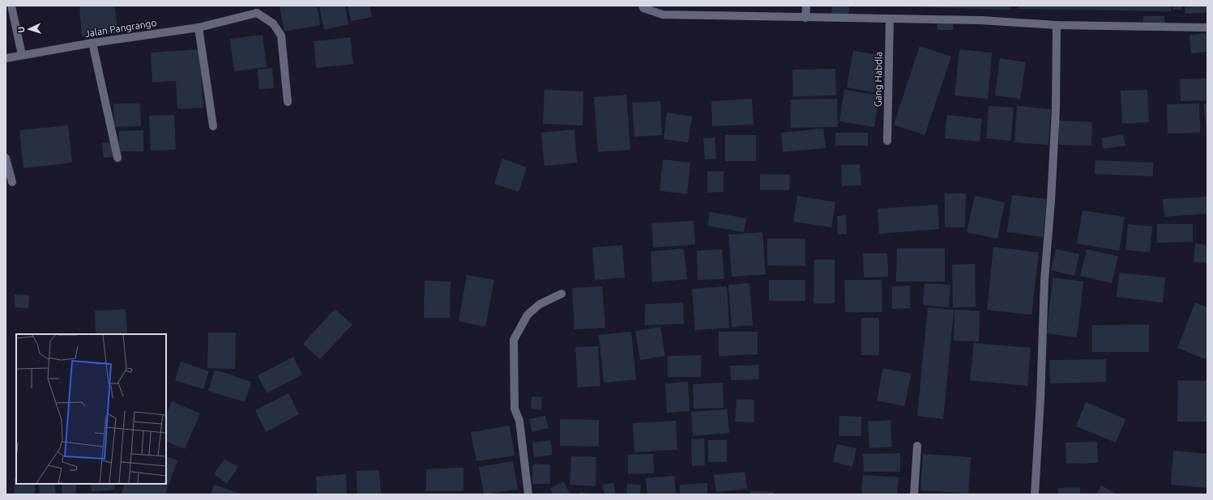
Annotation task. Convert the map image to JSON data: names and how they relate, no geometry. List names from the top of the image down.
{
  "streets": {
    "street": ["Jalan Pangrango", "Gang Habdla"]
  },
  "north": "left"
}
